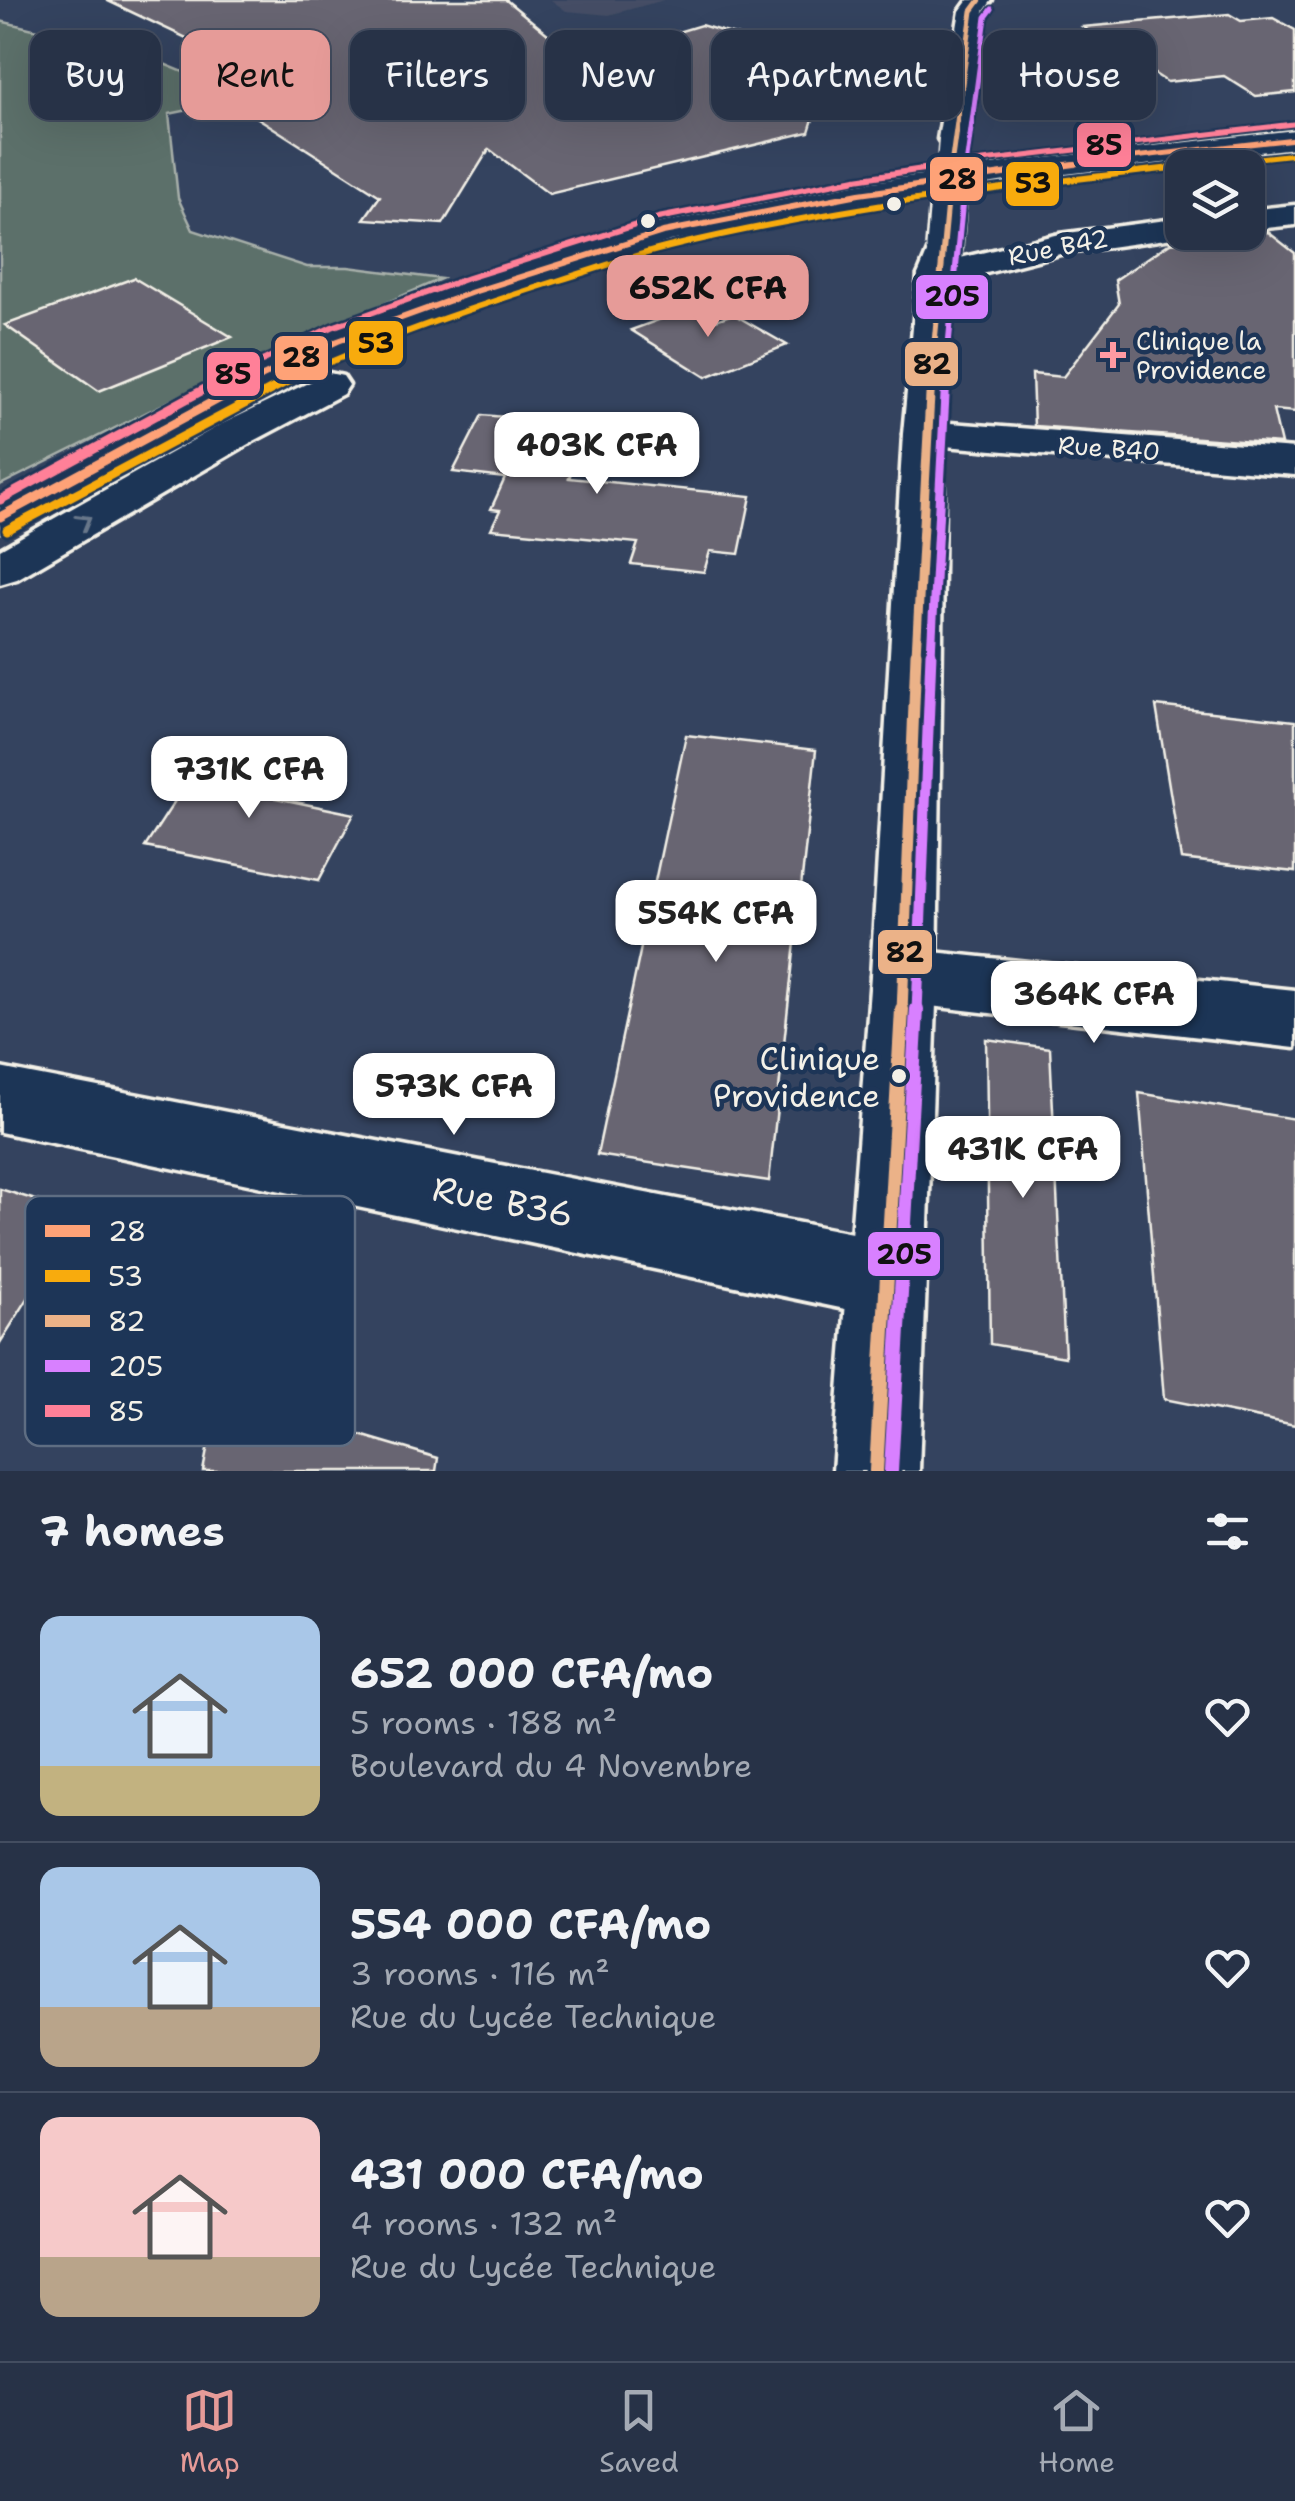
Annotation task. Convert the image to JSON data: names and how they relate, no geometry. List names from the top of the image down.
{
  "streets": {
    "street": ["Rue B42", "Rue B40", "Rue B36"]
  },
  "places": {
    "health": ["Clinique la Providence"],
    "other": ["Clinique Providence"]
  },
  "lines": [
    "transit line 82",
    "transit line 205",
    "transit line 85",
    "transit line 28",
    "transit line 53"
  ],
  "legend": [
    "28",
    "53",
    "82",
    "205",
    "85"
  ],
  "page": {
    "chip": [
      "Buy",
      "Rent",
      "Filters",
      "New",
      "Apartment",
      "House"
    ],
    "price": [
      "652K CFA",
      "403K CFA",
      "731K CFA",
      "554K CFA",
      "364K CFA",
      "573K CFA",
      "431K CFA"
    ],
    "heading": "7 homes",
    "list": [
      {
        "name": "652 000 CFA/mo",
        "note": "5 rooms · 188 m² · Boulevard du 4 Novembre"
      },
      {
        "name": "554 000 CFA/mo",
        "note": "3 rooms · 116 m² · Rue du Lycée Technique"
      },
      {
        "name": "431 000 CFA/mo",
        "note": "4 rooms · 132 m² · Rue du Lycée Technique"
      }
    ],
    "tabs": ["Map", "Saved", "Home"]
  }
}
